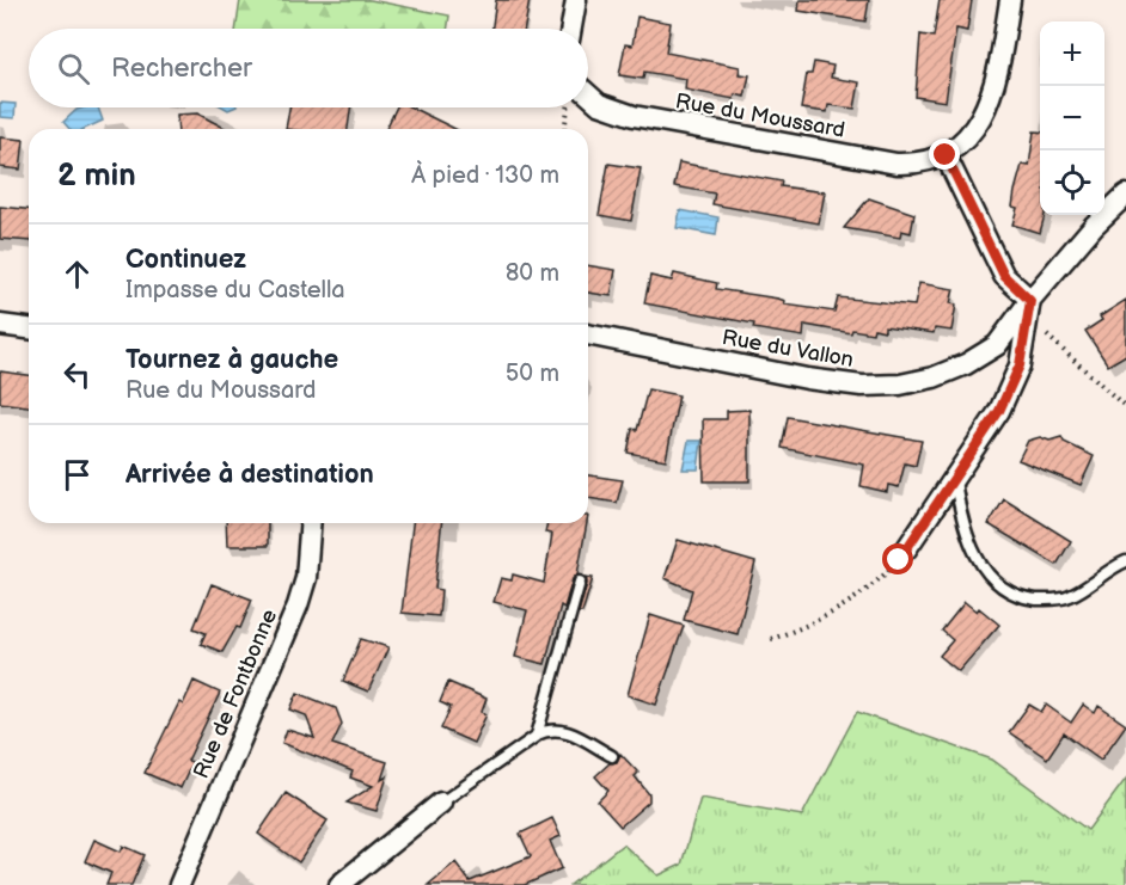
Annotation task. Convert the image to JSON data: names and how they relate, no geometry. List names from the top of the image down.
{
  "streets": {
    "street": ["Rue du Moussard", "Rue du Vallon", "Rue de Fontbonne"]
  },
  "page": {
    "map_buttons": ["+", "−"],
    "search": "Rechercher",
    "heading": ["2 min", "À pied · 130 m"],
    "list": [
      ["Continuez", "Impasse du Castella", "80 m"],
      ["Tournez à gauche", "Rue du Moussard", "50 m"],
      "Arrivée à destination"
    ]
  }
}
